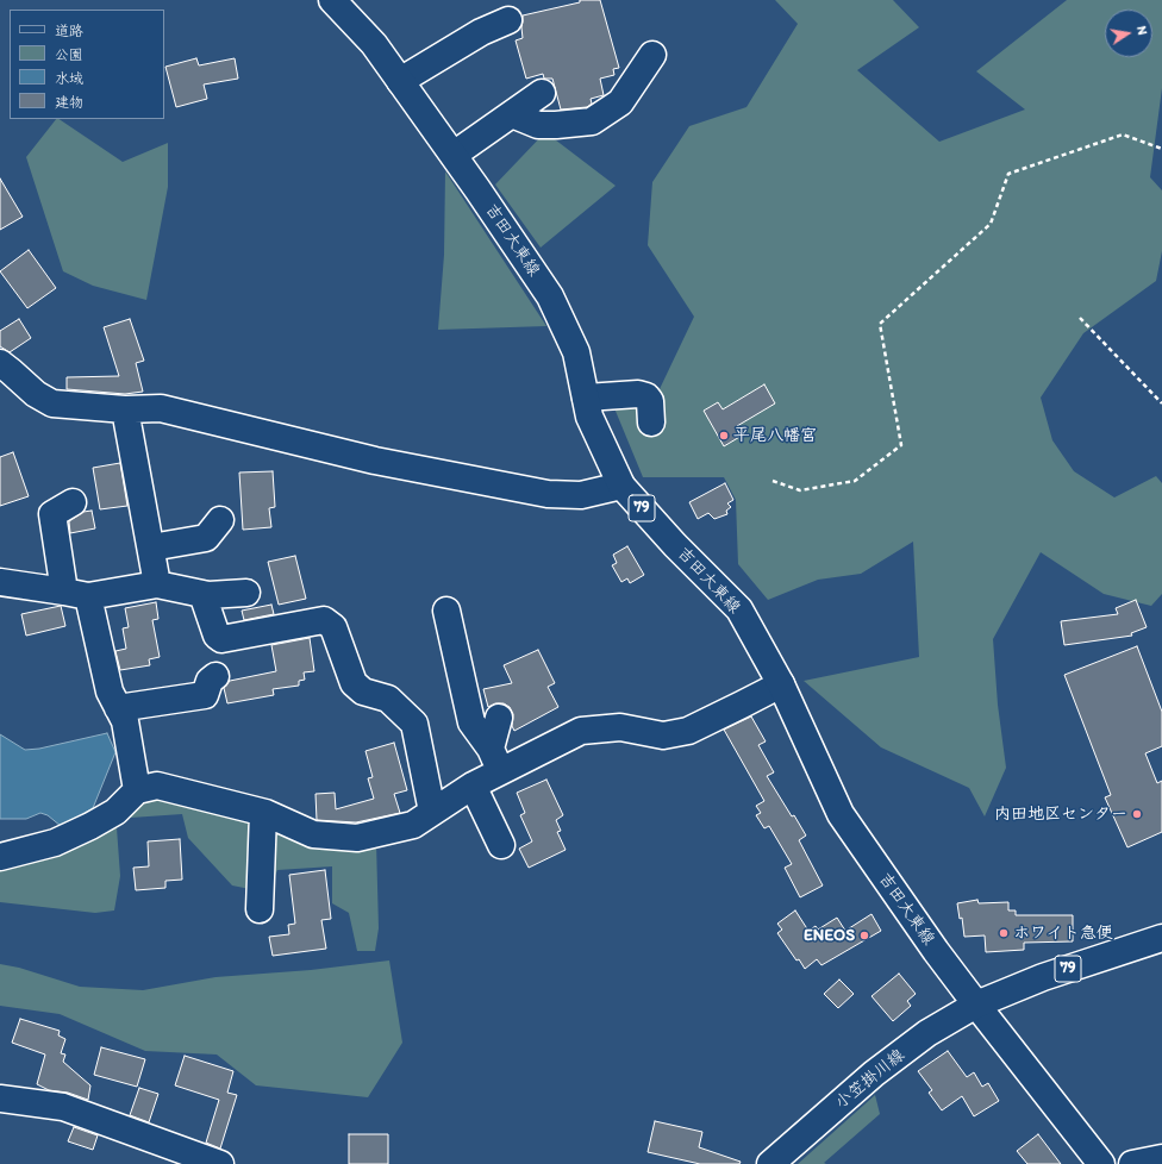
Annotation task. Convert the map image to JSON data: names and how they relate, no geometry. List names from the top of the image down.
{
  "streets": {
    "street": ["吉田大東線", "79", "小笠掛川線"]
  },
  "crossings": [
    ["吉田大東線", "79"],
    ["吉田大東線", "小笠掛川線"],
    ["79", "小笠掛川線"]
  ],
  "places": [
    "平尾八幡宮",
    "内田地区センター",
    "ホワイト急便",
    "ENEOS"
  ],
  "legend": [
    "道路",
    "公園",
    "水域",
    "建物"
  ],
  "north": "right"
}
